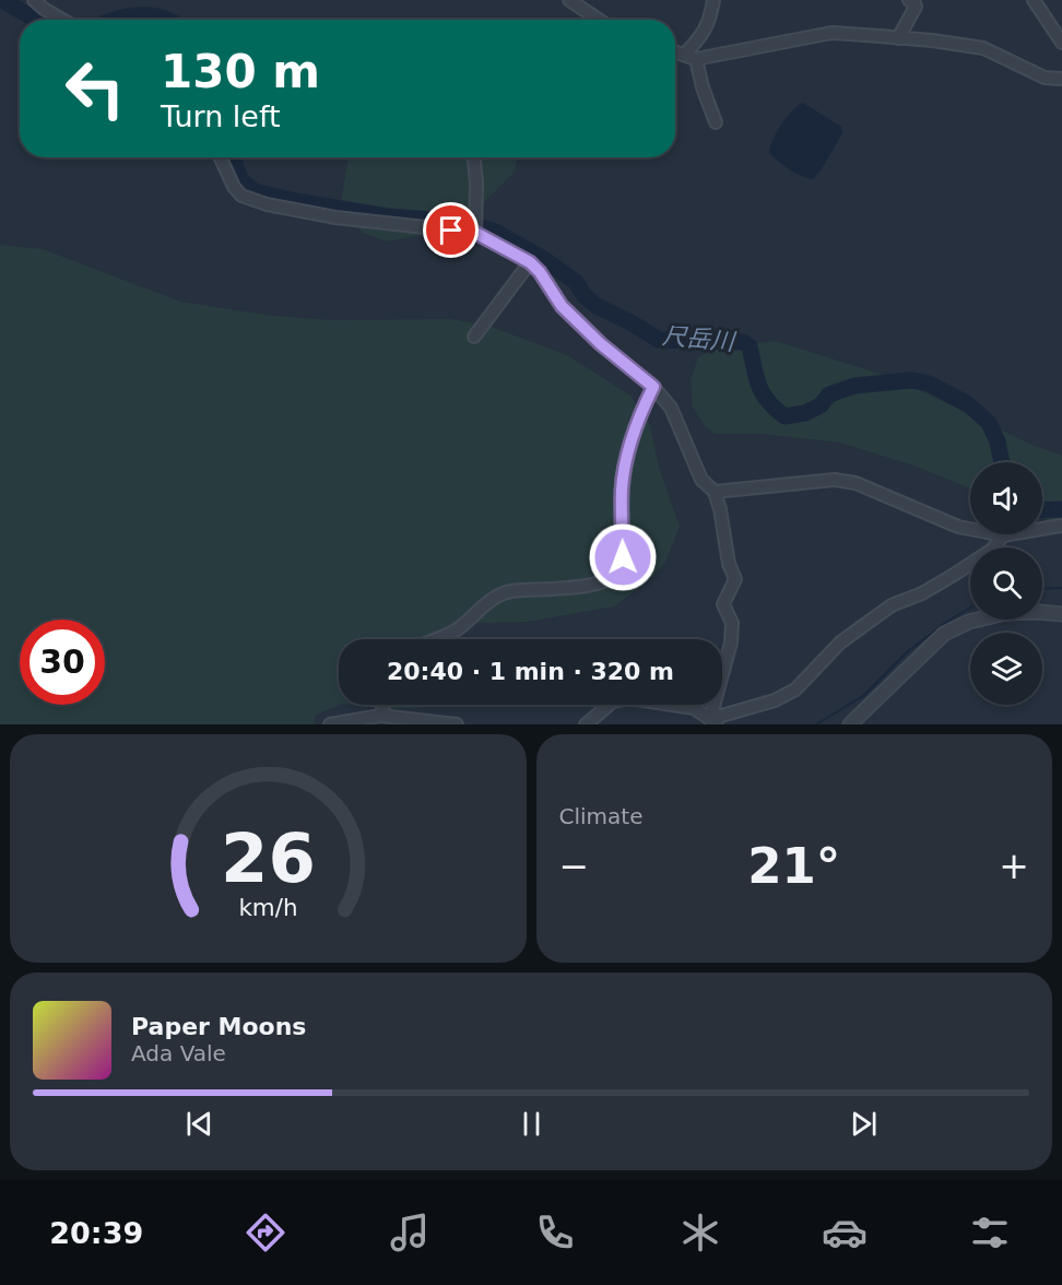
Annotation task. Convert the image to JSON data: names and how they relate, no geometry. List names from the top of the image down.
{
  "water": ["尺岳川"],
  "page": {
    "turn": ["130 m", "Turn left"],
    "limit": "30",
    "trip": "20:40 · 1 min · 320 m",
    "tile": "Climate",
    "heat": ["−", "21°", "+"],
    "song": ["Paper Moons", "Ada Vale"],
    "tabs": "20:39",
    "gauge": ["26", "km/h"]
  }
}
